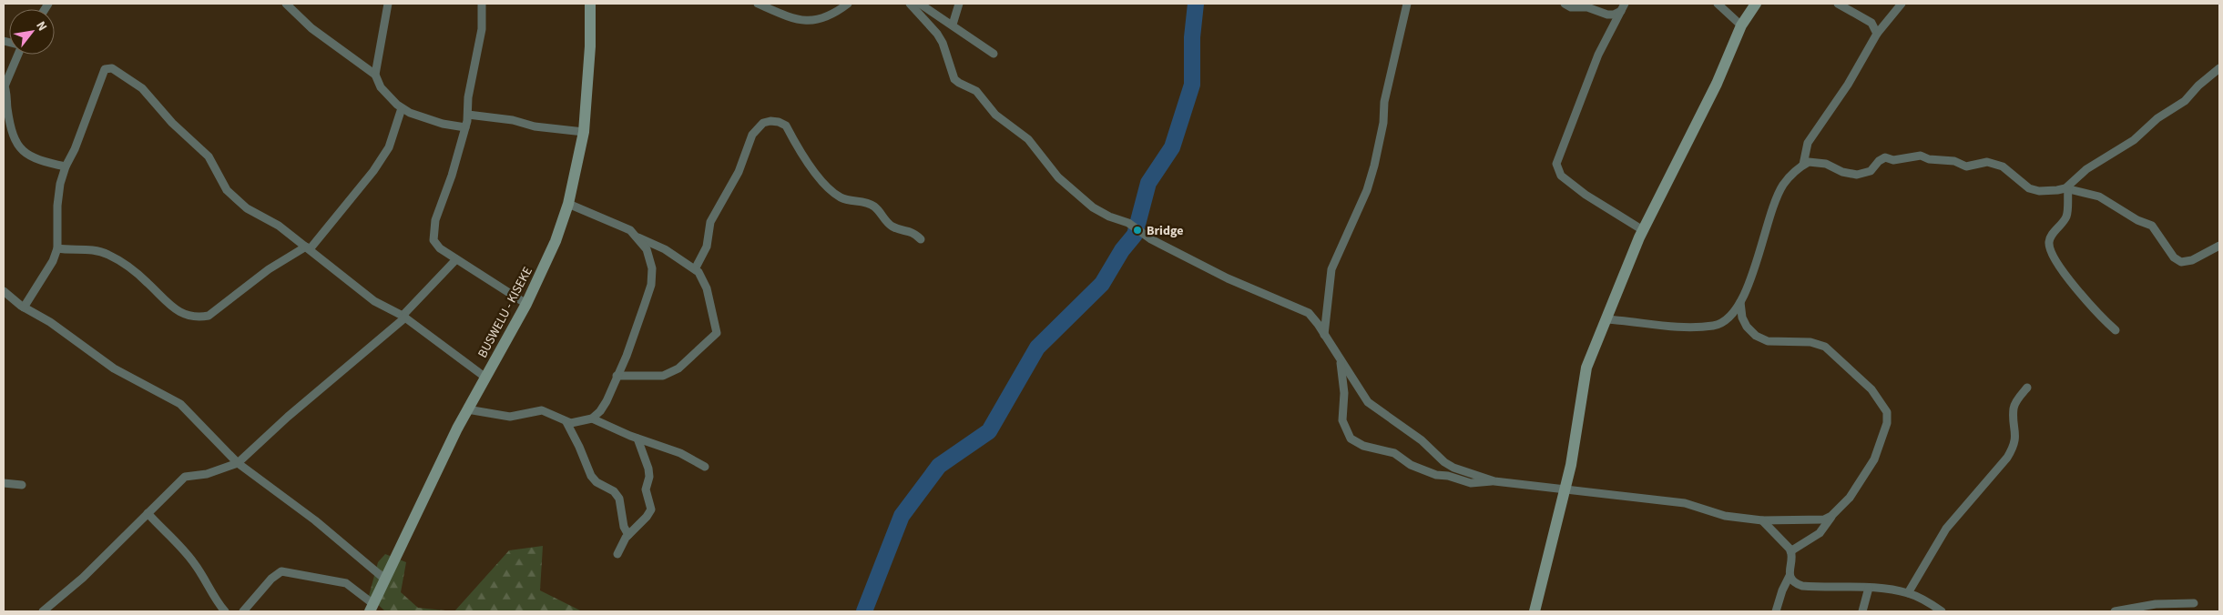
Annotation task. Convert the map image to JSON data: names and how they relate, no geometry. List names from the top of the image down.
{
  "streets": {
    "main road": ["BUSWELU - KISEKE"]
  },
  "places": ["Bridge"],
  "north": "top right"
}
